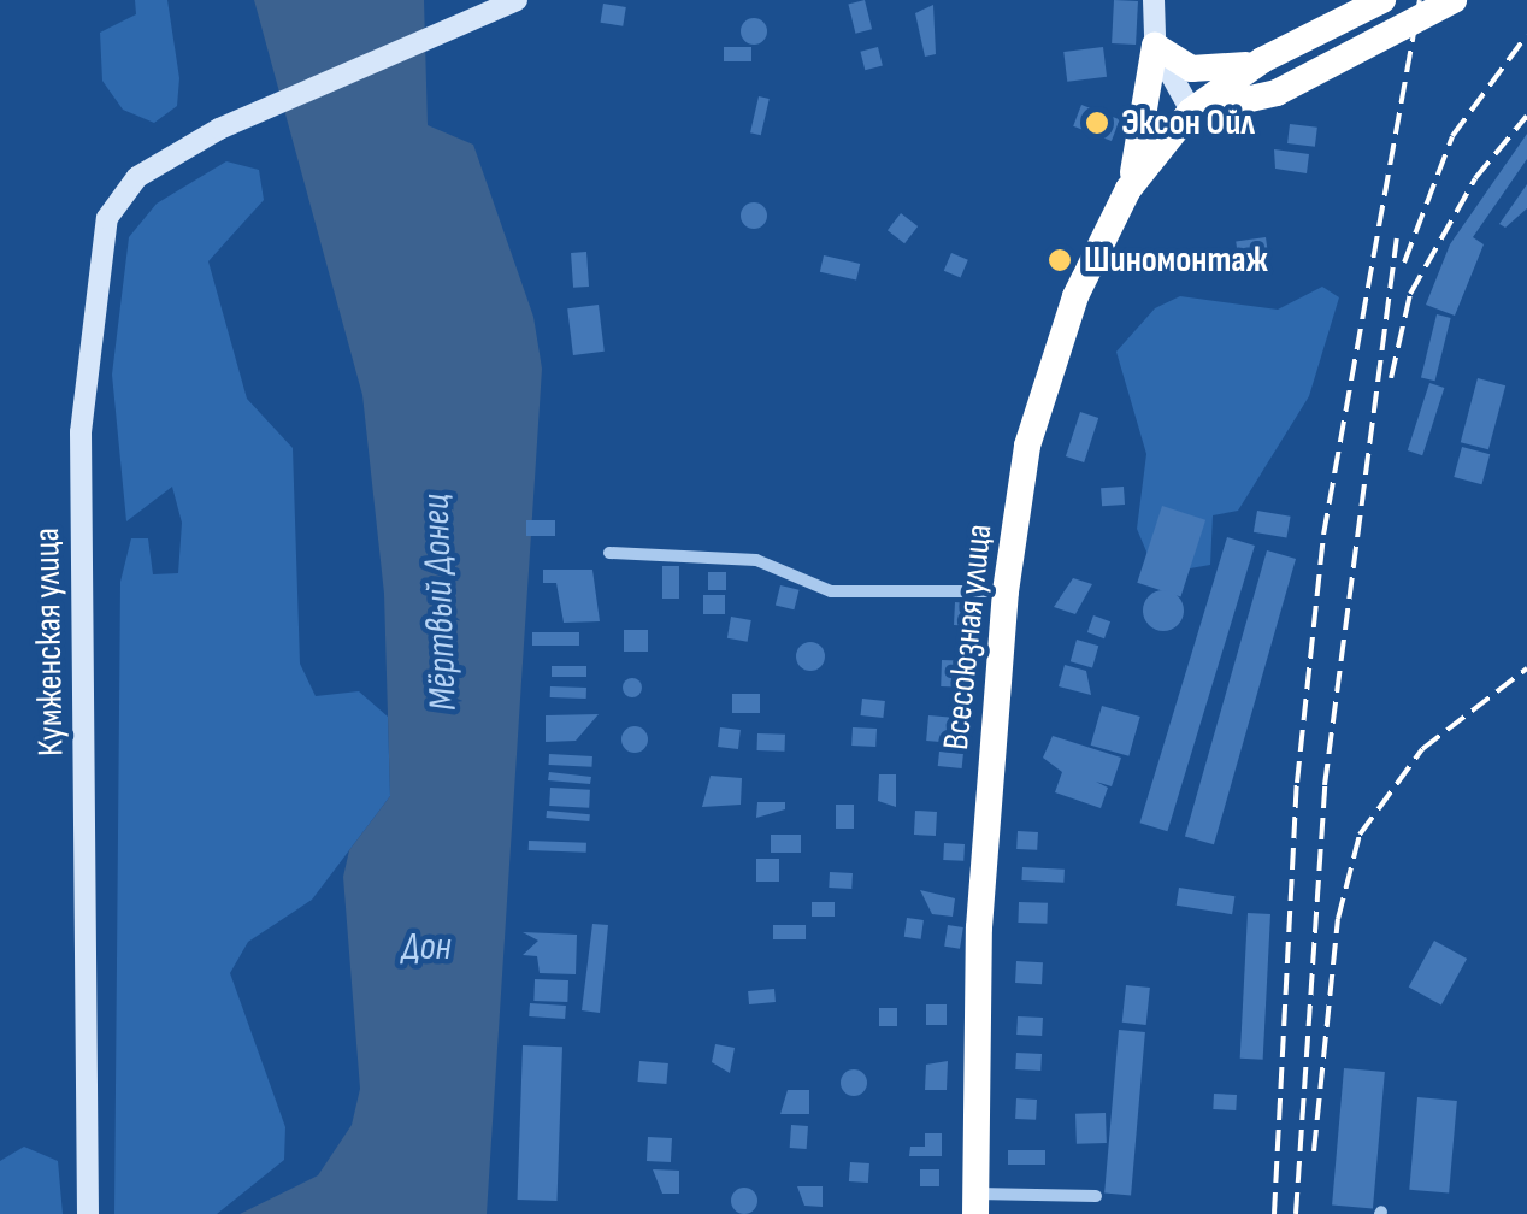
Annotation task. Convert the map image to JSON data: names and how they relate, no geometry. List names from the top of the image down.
{
  "streets": {
    "highway": ["Всесоюзная улица"],
    "street": ["Кумженская улица"]
  },
  "water": ["Мёртвый Донец", "Дон"],
  "places": ["Эксон Ойл", "Шиномонтаж"]
}
